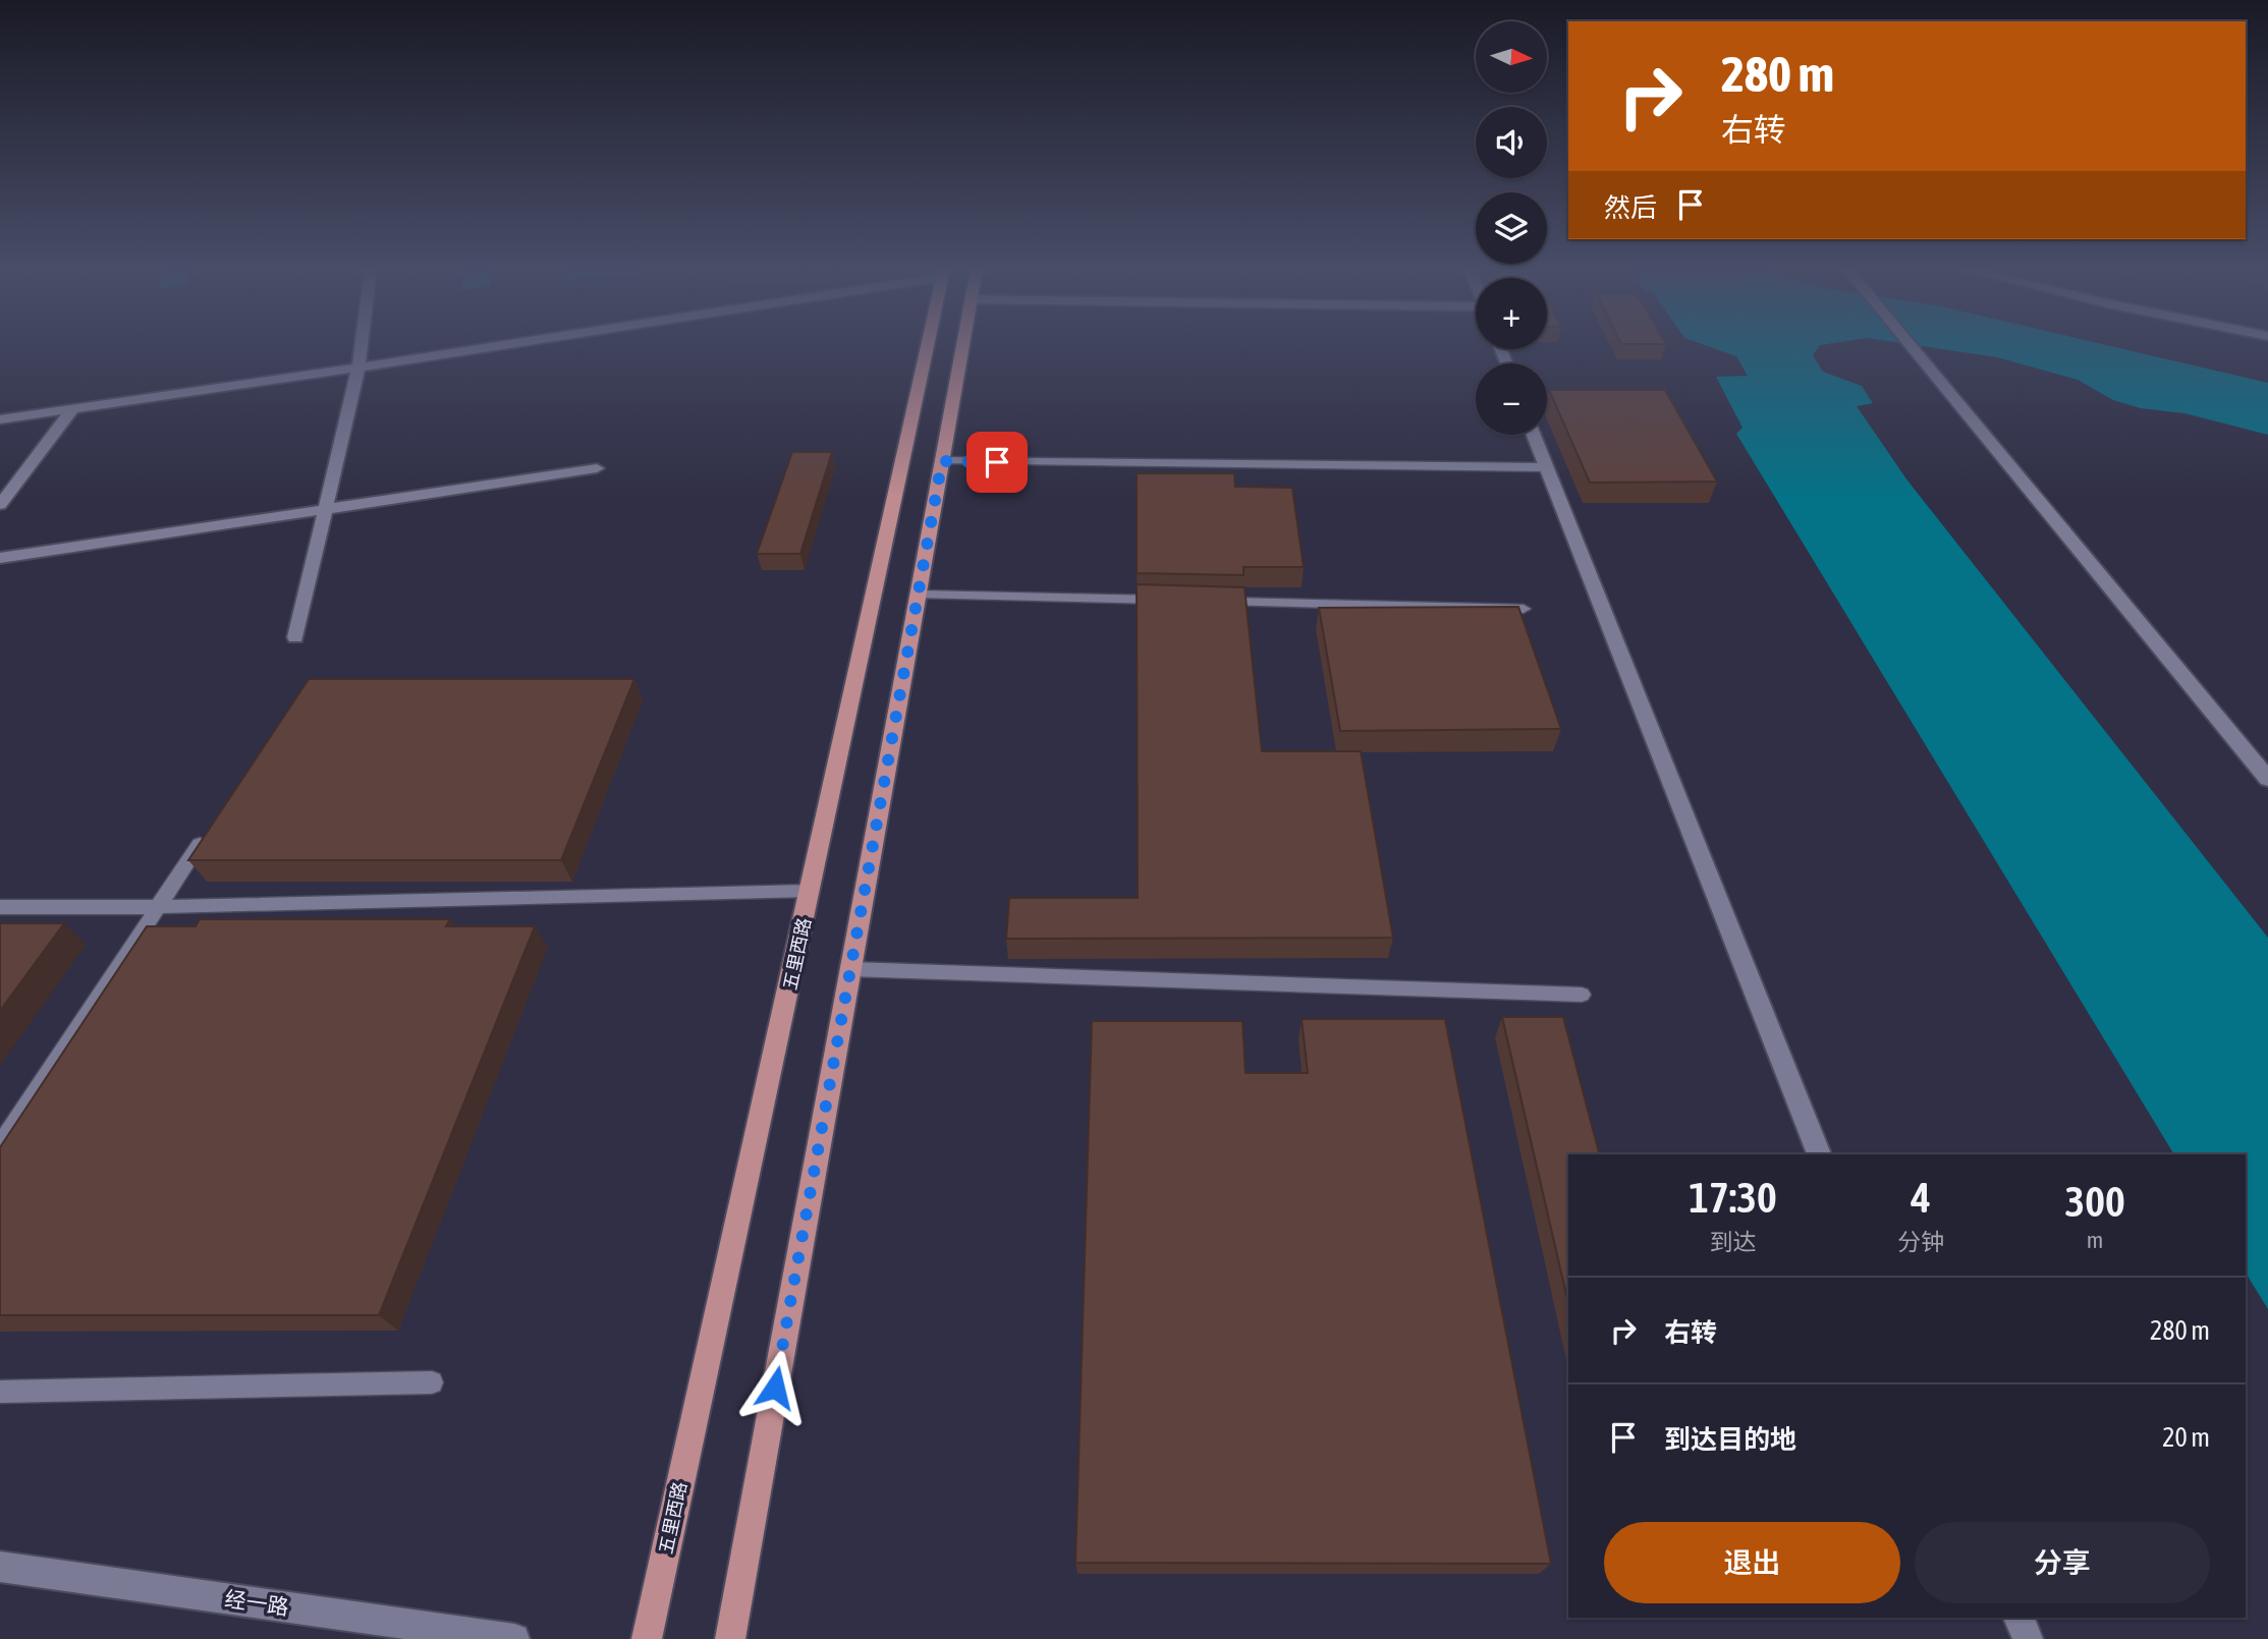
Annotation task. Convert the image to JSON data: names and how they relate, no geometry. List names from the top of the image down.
{
  "streets": {
    "main road": ["五里西路"],
    "street": ["经一路"]
  },
  "north": "right",
  "page": {
    "map_buttons": ["+", "−"],
    "turn": ["280 m", "右转"],
    "then": "然后",
    "eta": [
      "17:30",
      "到达",
      "4",
      "分钟",
      "300",
      "m"
    ],
    "list": [
      {
        "name": "右转",
        "value": "280 m"
      },
      {
        "name": "到达目的地",
        "value": "20 m"
      }
    ],
    "buttons": ["退出", "分享"]
  }
}
